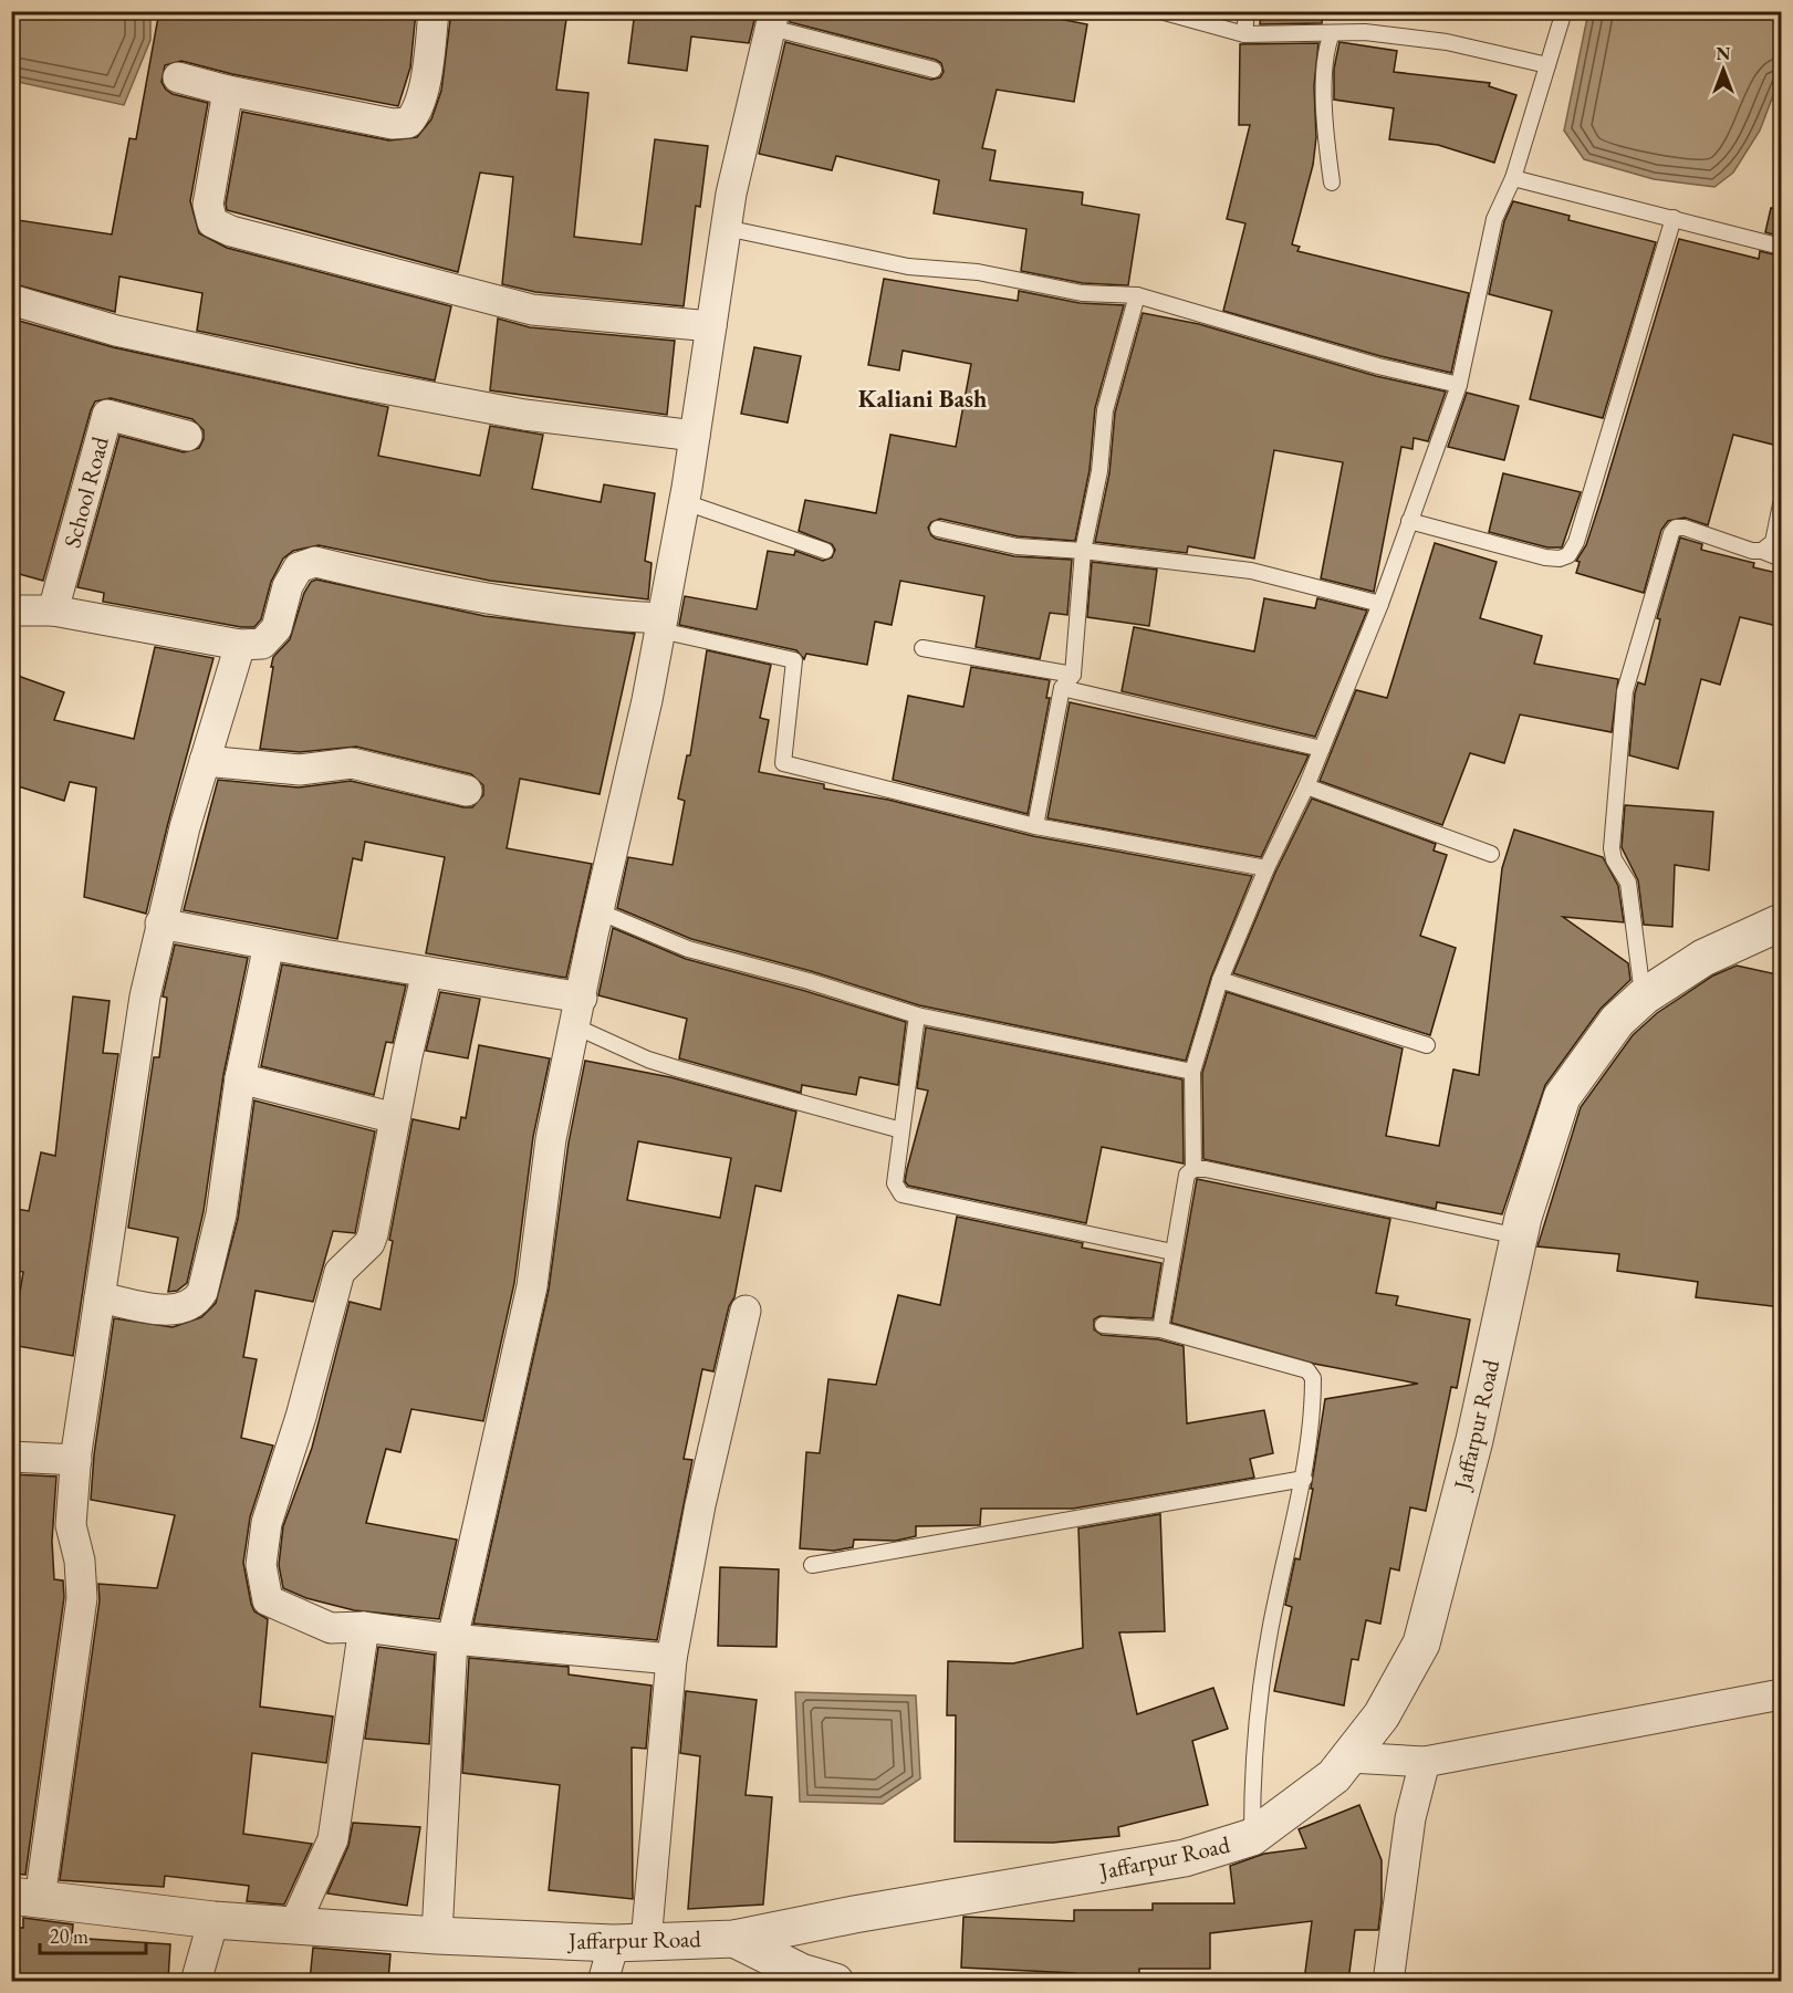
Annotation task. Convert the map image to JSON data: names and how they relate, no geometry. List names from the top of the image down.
{
  "streets": {
    "street": ["School Road", "Jaffarpur Road"]
  },
  "districts": ["Kaliani Bash"],
  "scale_bar": "20 m",
  "north": "top"
}
